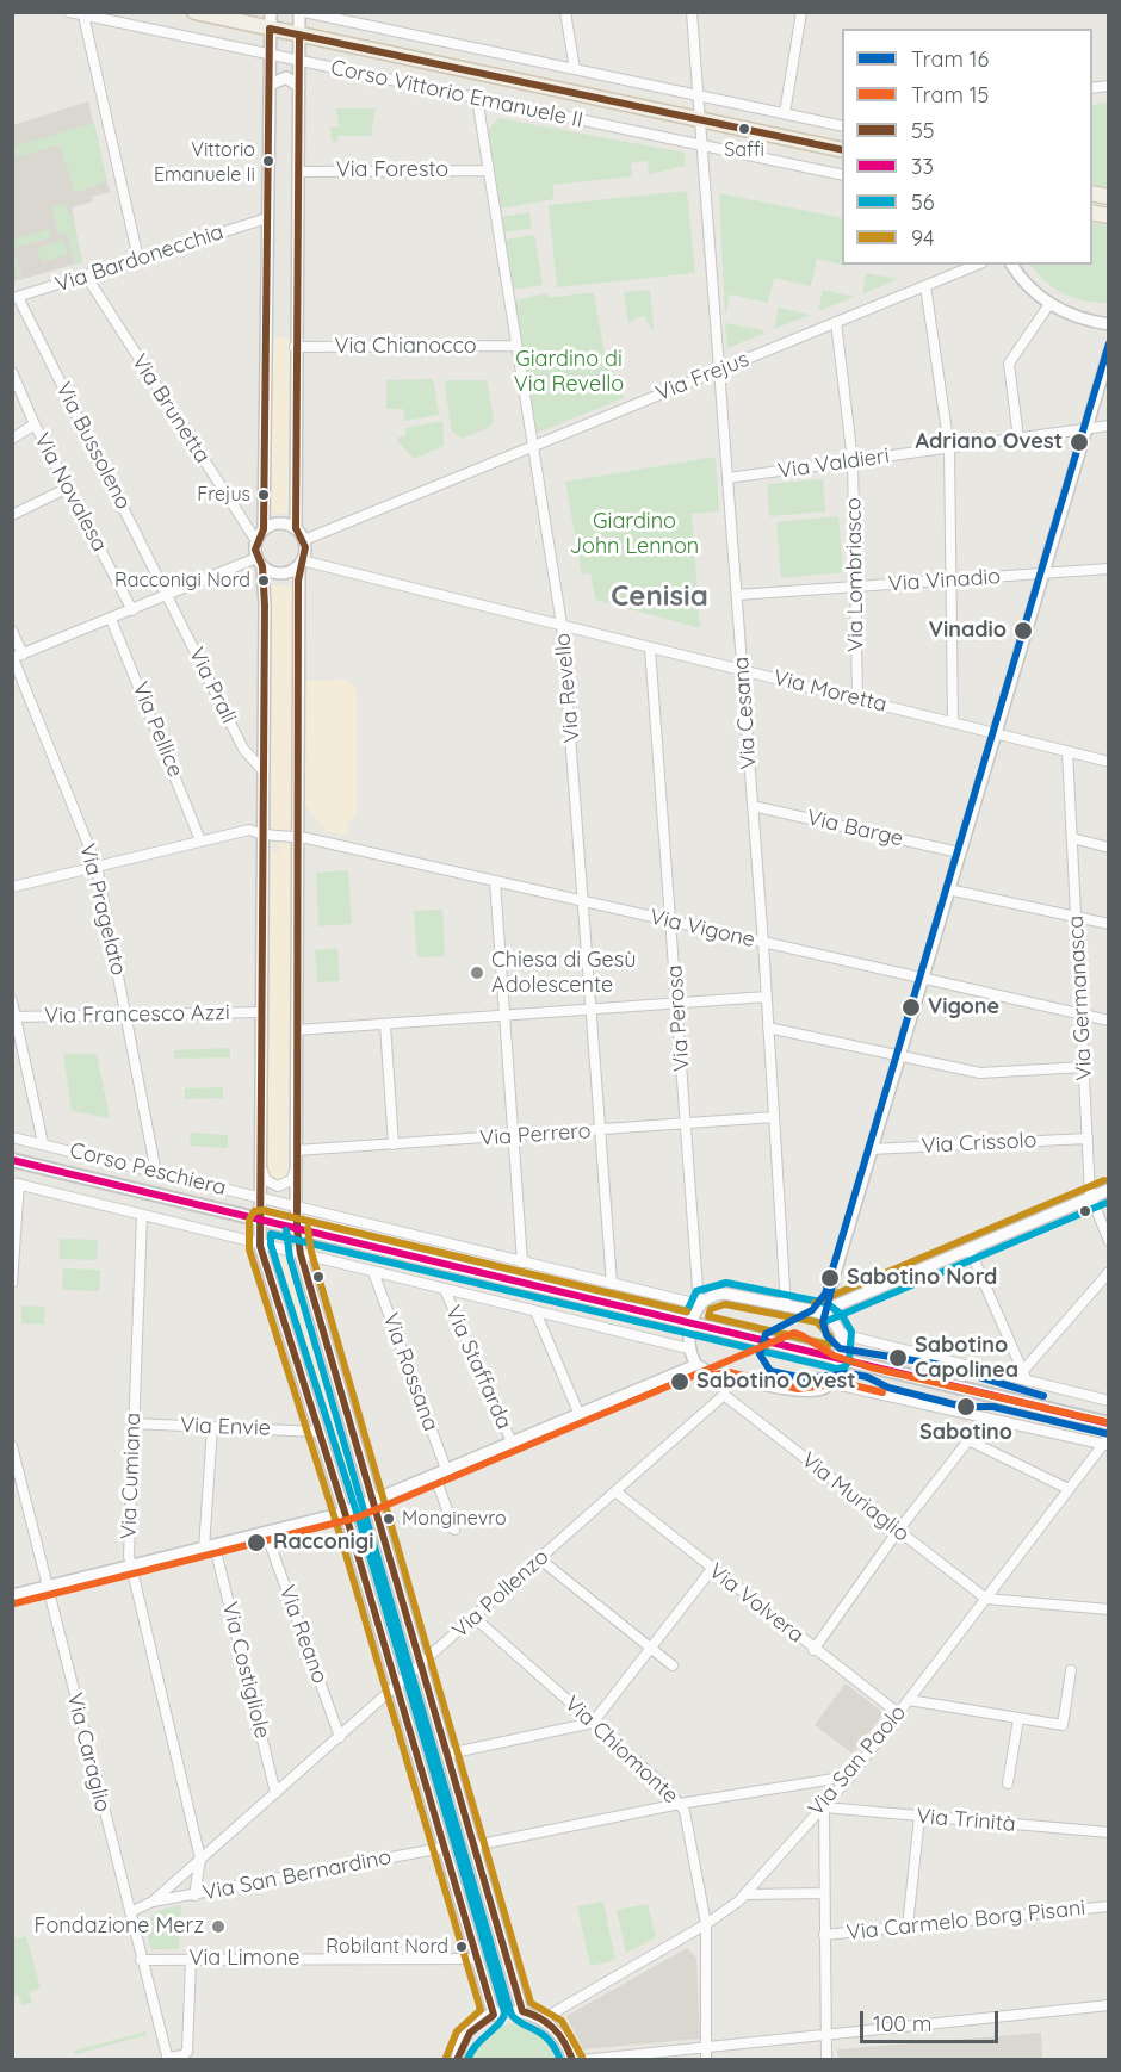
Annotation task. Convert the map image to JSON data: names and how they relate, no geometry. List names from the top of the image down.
{
  "streets": {
    "main road": ["Corso Vittorio Emanuele II", "Corso Peschiera"],
    "street": [
      "Via Foresto",
      "Via Bardonecchia",
      "Via Chianocco",
      "Via Frejus",
      "Via Brunetta",
      "Via Bussoleno",
      "Via Valdieri",
      "Via Novalesa",
      "Via Lombriasco",
      "Via Vinadio",
      "Via Prali",
      "Via Revello",
      "Via Moretta",
      "Via Cesana",
      "Via Pellice",
      "Via Barge",
      "Via Pragelato",
      "Via Vigone",
      "Via Germanasca",
      "Via Francesco Azzi",
      "Via Perosa",
      "Via Perrero",
      "Via Crissolo",
      "Via Staffarda",
      "Via Rossana",
      "Via Envie",
      "Via Cumiana",
      "Via Muriaglio",
      "Via Pollenzo",
      "Via Volvera",
      "Via Reano",
      "Via Costigliole",
      "Via Chiomonte",
      "Via Caraglio",
      "Via San Paolo",
      "Via Trinità",
      "Via San Bernardino",
      "Via Carmelo Borg Pisani",
      "Via Limone"
    ]
  },
  "crossings": [
    ["Corso Vittorio Emanuele II", "Via Revello"],
    ["Corso Vittorio Emanuele II", "Via Cesana"],
    ["Via Foresto", "Via Revello"],
    ["Via Bardonecchia", "Via Brunetta"],
    ["Via Bardonecchia", "Via Bussoleno"],
    ["Via Chianocco", "Via Revello"],
    ["Via Frejus", "Via Brunetta"],
    ["Via Frejus", "Via Lombriasco"],
    ["Via Frejus", "Via Revello"],
    ["Via Frejus", "Via Moretta"],
    ["Via Frejus", "Via Cesana"],
    ["Via Brunetta", "Via Moretta"],
    ["Via Bussoleno", "Via Prali"],
    ["Via Valdieri", "Via Lombriasco"],
    ["Via Valdieri", "Via Cesana"],
    ["Via Lombriasco", "Via Vinadio"],
    ["Via Lombriasco", "Via Moretta"],
    ["Via Vinadio", "Via Cesana"],
    ["Via Revello", "Via Moretta"],
    ["Via Revello", "Via Vigone"],
    ["Via Revello", "Via Perrero"],
    ["Via Revello", "Corso Peschiera"],
    ["Via Moretta", "Via Cesana"],
    ["Via Moretta", "Via Germanasca"],
    ["Via Moretta", "Via Perosa"],
    ["Via Cesana", "Via Barge"],
    ["Via Cesana", "Via Vigone"],
    ["Via Cesana", "Via Perrero"],
    ["Via Pellice", "Via Vigone"],
    ["Via Pragelato", "Via Vigone"],
    ["Via Pragelato", "Via Francesco Azzi"],
    ["Via Pragelato", "Corso Peschiera"],
    ["Via Vigone", "Via Germanasca"],
    ["Via Vigone", "Via Perosa"],
    ["Via Germanasca", "Via Crissolo"],
    ["Via Perosa", "Via Perrero"],
    ["Via Perosa", "Corso Peschiera"],
    ["Corso Peschiera", "Via Staffarda"],
    ["Corso Peschiera", "Via Rossana"],
    ["Corso Peschiera", "Via Cumiana"],
    ["Via Envie", "Via Cumiana"],
    ["Via Envie", "Via Costigliole"],
    ["Via Cumiana", "Via Pollenzo"],
    ["Via Muriaglio", "Via Pollenzo"],
    ["Via Muriaglio", "Via San Paolo"],
    ["Via Pollenzo", "Via Volvera"],
    ["Via Pollenzo", "Via Reano"],
    ["Via Pollenzo", "Via Costigliole"],
    ["Via Pollenzo", "Via Chiomonte"],
    ["Via Pollenzo", "Via Caraglio"],
    ["Via Pollenzo", "Via San Bernardino"],
    ["Via Volvera", "Via San Paolo"],
    ["Via Chiomonte", "Via San Paolo"],
    ["Via Caraglio", "Via Limone"],
    ["Via San Paolo", "Via Trinità"]
  ],
  "districts": ["Cenisia"],
  "parks": ["Giardino di Via Revello", "Giardino John Lennon"],
  "places": [
    "Saffi",
    "Vittorio Emanuele Ii",
    "Adriano Ovest",
    "Frejus",
    "Racconigi Nord",
    "Vinadio",
    "Chiesa di Gesù Adolescente",
    "Vigone",
    "Sabotino Nord",
    "Sabotino Capolinea",
    "Sabotino Ovest",
    "Sabotino",
    "Monginevro",
    "Racconigi",
    "Fondazione Merz",
    "Robilant Nord"
  ],
  "lines": [
    "transit line 55",
    "tram line 16",
    "transit line 33",
    "transit line 94",
    "transit line 56",
    "tram line 15"
  ],
  "legend": [
    "Tram 16",
    "Tram 15",
    "55",
    "33",
    "56",
    "94"
  ],
  "scale_bar": "100 m"
}
